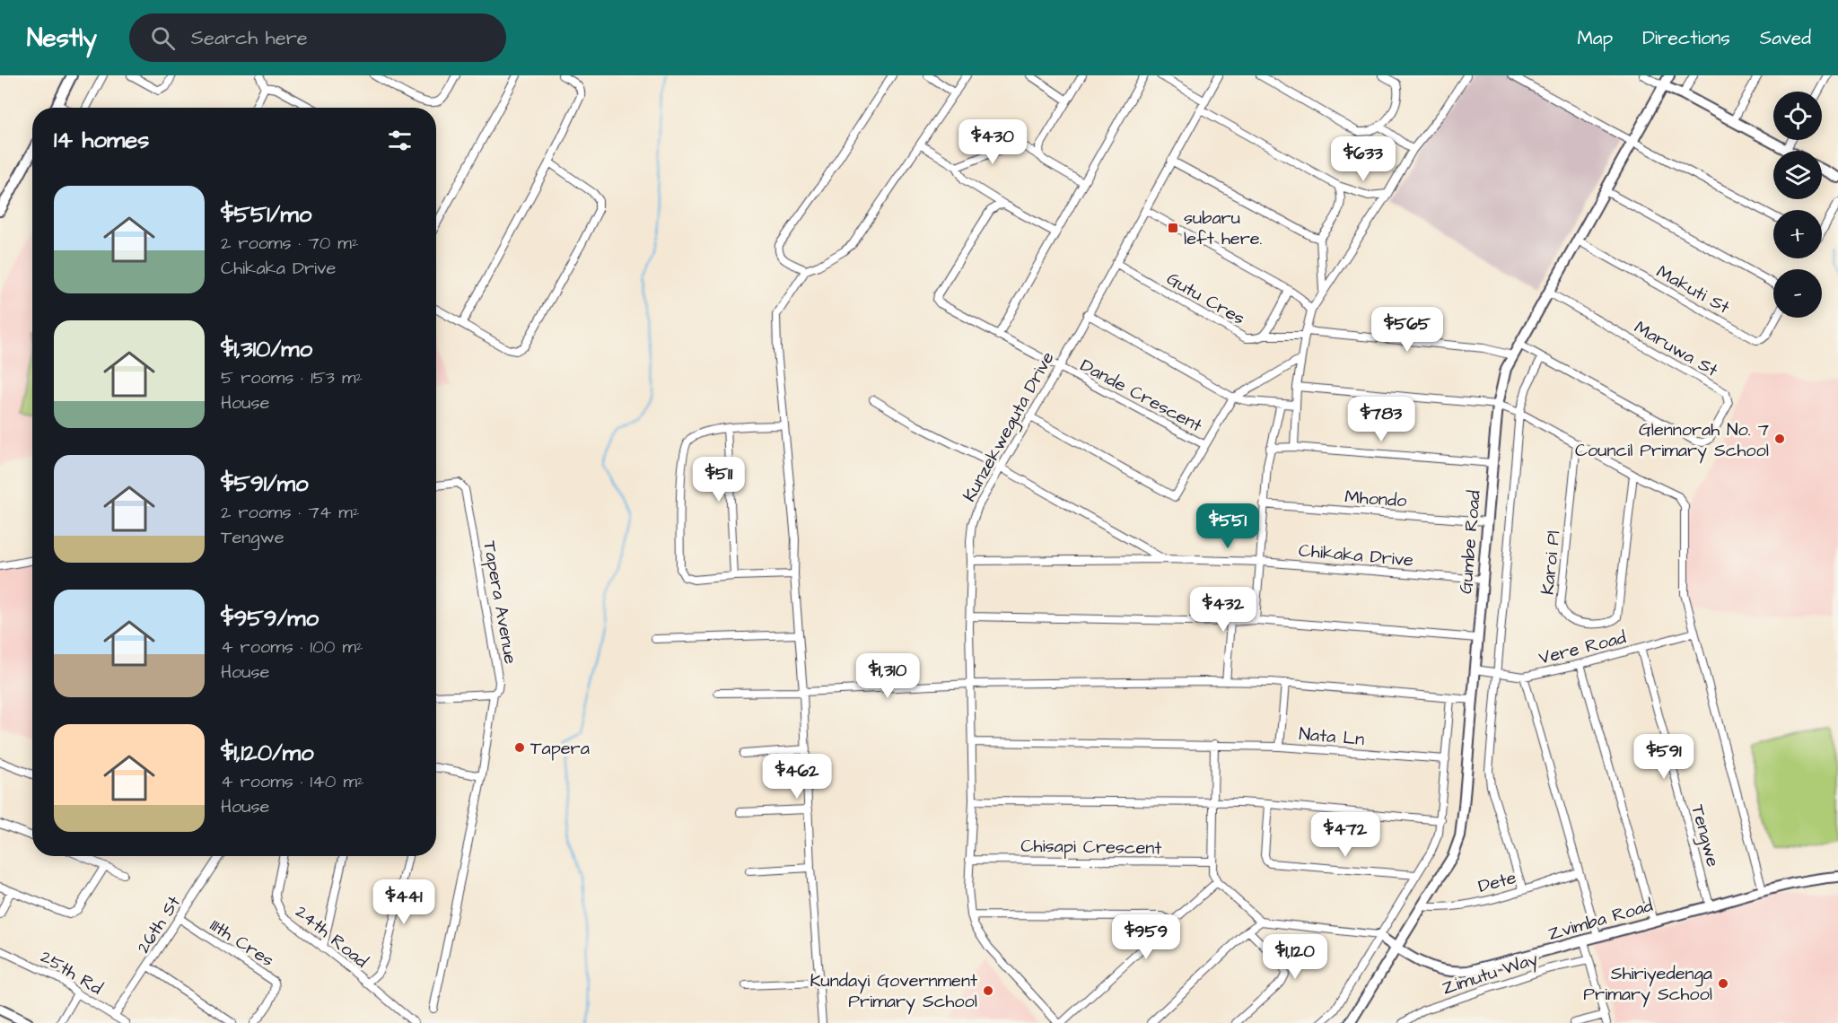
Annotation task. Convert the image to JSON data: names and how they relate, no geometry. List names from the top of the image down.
{
  "streets": {
    "street": [
      "Makuti St",
      "Gutu Cres",
      "Maruwa St",
      "Dande Crescent",
      "Kunzekweguta Drive",
      "Mhondo",
      "Gumbe Road",
      "Chikaka Drive",
      "Karoi Pl",
      "Tapera Avenue",
      "Vere Road",
      "Nata Ln",
      "Tengwe",
      "Chisapi Crescent",
      "Dete",
      "Zvimba Road",
      "26th St",
      "24th Road",
      "111th Cres",
      "25th Rd",
      "Zimutu Way"
    ]
  },
  "crossings": [
    ["Makuti St", "Gumbe Road"],
    ["Gutu Cres", "Kunzekweguta Drive"],
    ["Maruwa St", "Gumbe Road"],
    ["Dande Crescent", "Kunzekweguta Drive"],
    ["Kunzekweguta Drive", "Chikaka Drive"],
    ["Kunzekweguta Drive", "Chisapi Crescent"],
    ["Mhondo", "Gumbe Road"],
    ["Gumbe Road", "Chikaka Drive"],
    ["Gumbe Road", "Vere Road"],
    ["Gumbe Road", "Dete"],
    ["Gumbe Road", "Zvimba Road"],
    ["Vere Road", "Tengwe"],
    ["Tengwe", "Zvimba Road"],
    ["26th St", "111th Cres"],
    ["26th St", "25th Rd"]
  ],
  "places": {
    "transit": ["subaru left here."],
    "other": [
      "Glennorah No. 7 Council Primary School",
      "Tapera",
      "Shiriyedenga Primary School",
      "Kundayi Government Primary School"
    ]
  },
  "page": {
    "header": "Nestly",
    "search": "Search here",
    "nav": ["Map", "Directions", "Saved"],
    "map_buttons": ["+", "−"],
    "heading": "14 homes",
    "price": [
      "$430",
      "$633",
      "$565",
      "$783",
      "$511",
      "$551",
      "$432",
      "$1,310",
      "$591",
      "$462",
      "$472",
      "$441",
      "$959",
      "$1,120"
    ],
    "list": [
      {
        "name": "$551/mo",
        "note": "2 rooms · 70 m² · Chikaka Drive"
      },
      {
        "name": "$1,310/mo",
        "note": "5 rooms · 153 m² · House"
      },
      {
        "name": "$591/mo",
        "note": "2 rooms · 74 m² · Tengwe"
      },
      {
        "name": "$959/mo",
        "note": "4 rooms · 100 m² · House"
      },
      {
        "name": "$1,120/mo",
        "note": "4 rooms · 140 m² · House"
      }
    ]
  }
}
